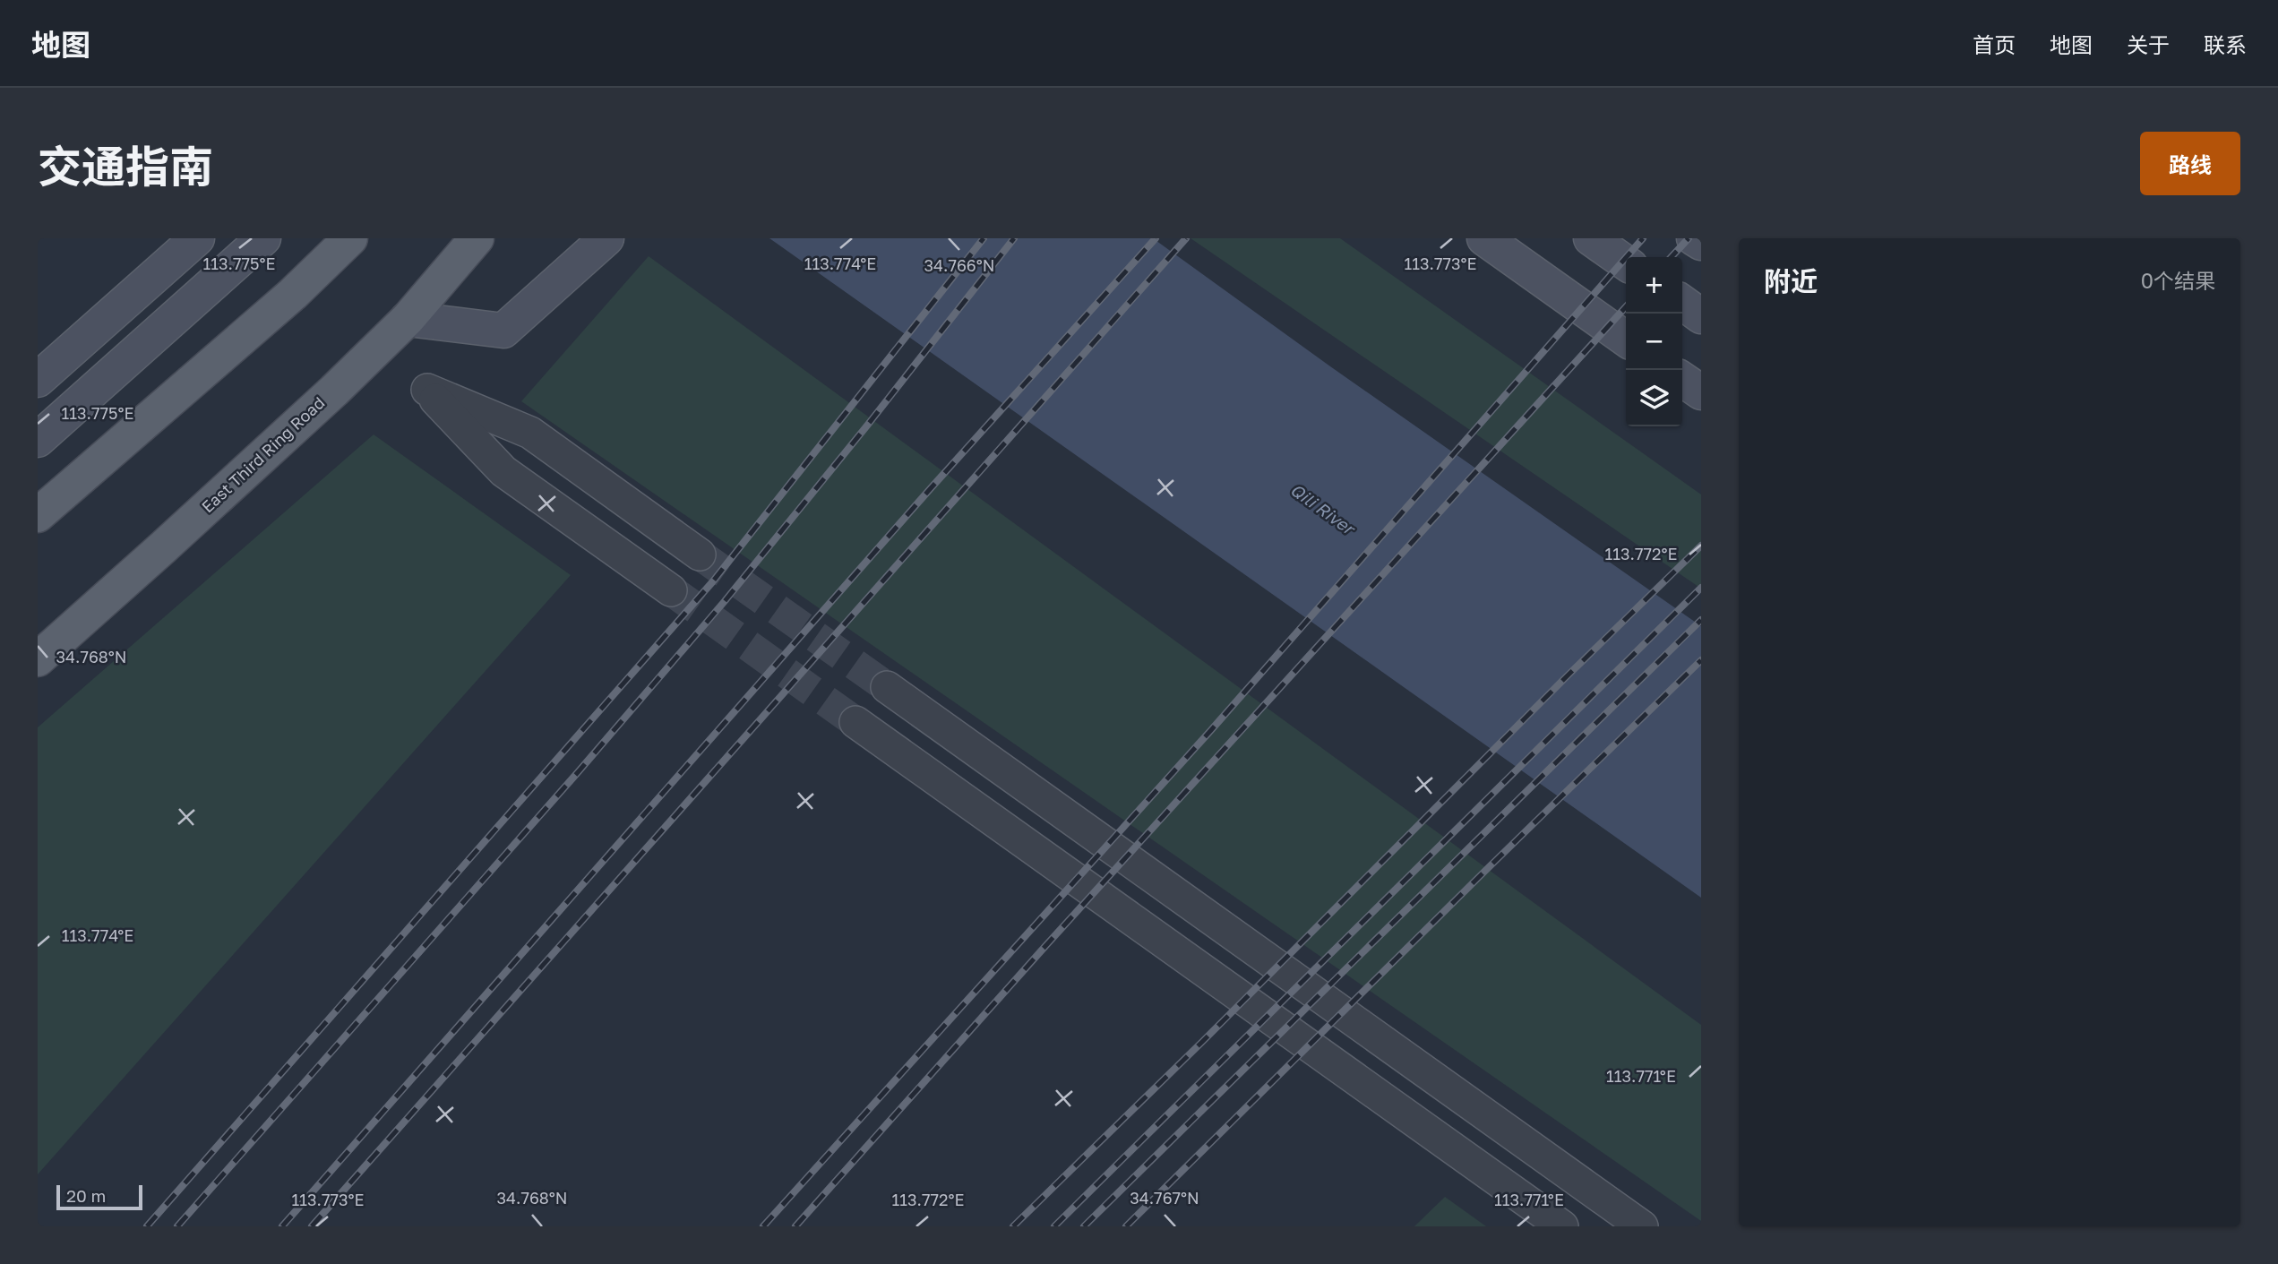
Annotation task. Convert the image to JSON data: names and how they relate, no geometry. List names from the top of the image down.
{
  "streets": {
    "main road": ["East Third Ring Road"]
  },
  "water": ["Qili River"],
  "scale_bar": "20 m",
  "page": {
    "header": "地图",
    "nav": [
      "首页",
      "地图",
      "关于",
      "联系"
    ],
    "title": "交通指南",
    "buttons": "路线",
    "heading": ["附近", "0个结果"],
    "map_buttons": ["+", "−"],
    "scale": "20 m"
  },
  "coordinates": [
    "113.775°E",
    "113.774°E",
    "113.773°E",
    "34.766°N",
    "113.772°E",
    "34.768°N",
    "113.771°E",
    "34.767°N"
  ]
}
